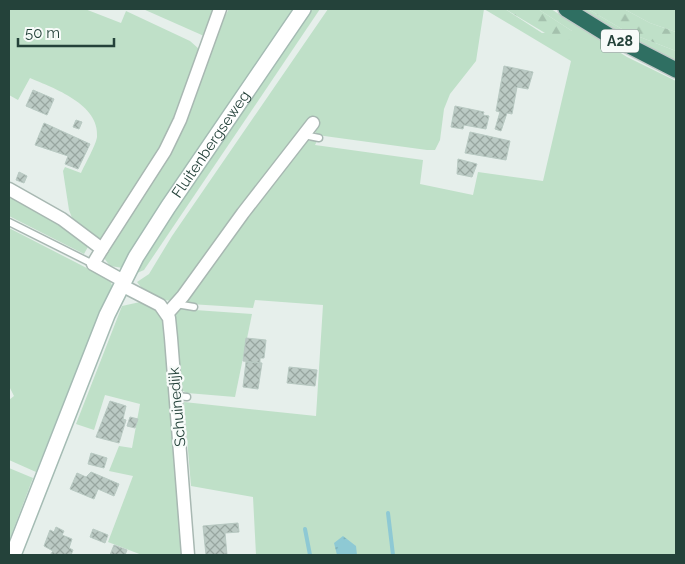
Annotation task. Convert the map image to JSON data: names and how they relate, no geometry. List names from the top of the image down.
{
  "streets": {
    "highway": ["A28"],
    "street": ["Fluitenbergseweg", "Schuinedijk"]
  },
  "scale_bar": "50 m"
}
